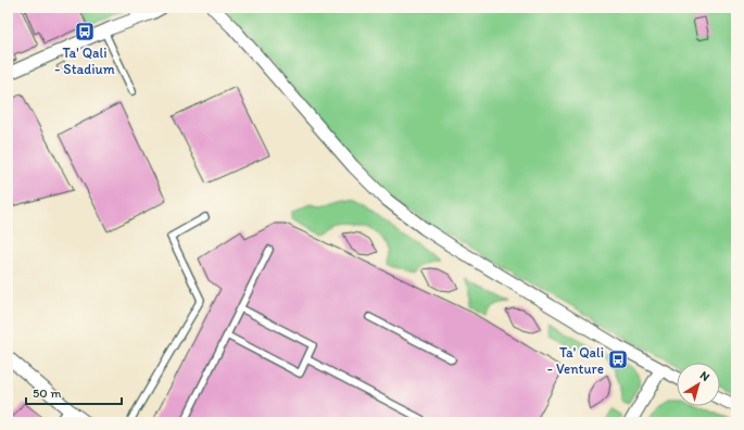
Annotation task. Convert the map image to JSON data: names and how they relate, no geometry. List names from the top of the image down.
{
  "places": {
    "bus stop": ["Ta' Qali - Stadium", "Ta' Qali - Venture"]
  },
  "scale_bar": "50 m",
  "north": "top right"
}
